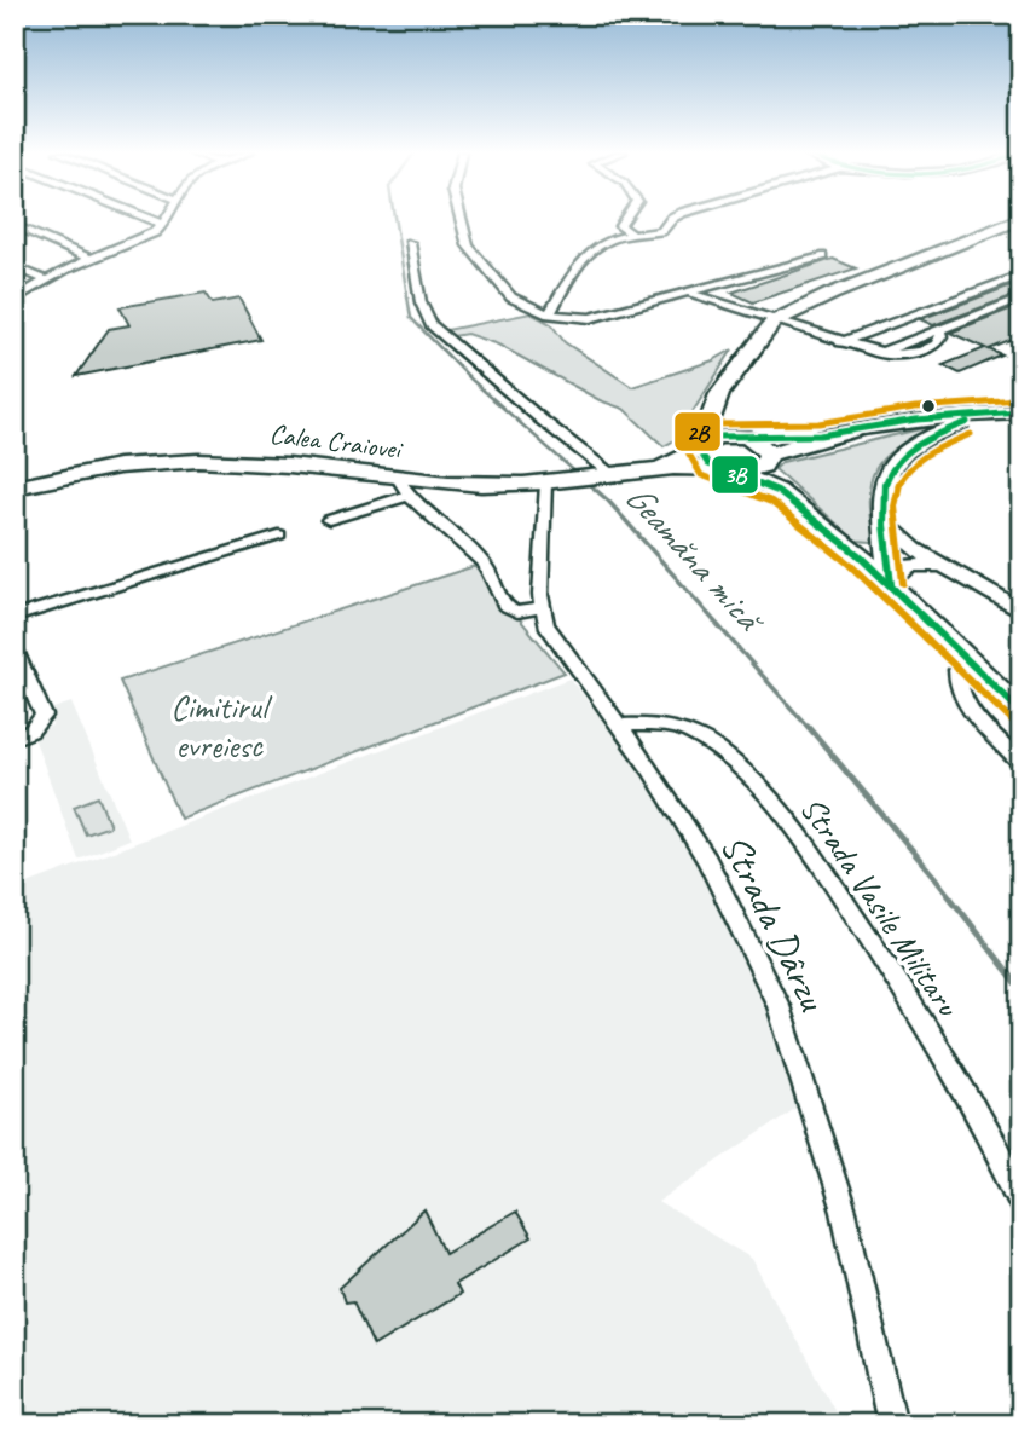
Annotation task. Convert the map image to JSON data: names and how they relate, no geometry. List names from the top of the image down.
{
  "streets": {
    "main road": ["Calea Craiovei"],
    "street": ["Strada Vasile Militaru", "Strada Dârzu"]
  },
  "crossings": [
    ["Calea Craiovei", "Strada Dârzu"],
    ["Strada Vasile Militaru", "Strada Dârzu"]
  ],
  "water": ["Geamăna mică"],
  "parks": ["Cimitirul evreiesc"],
  "lines": ["transit line 2B", "transit line 3B"]
}
